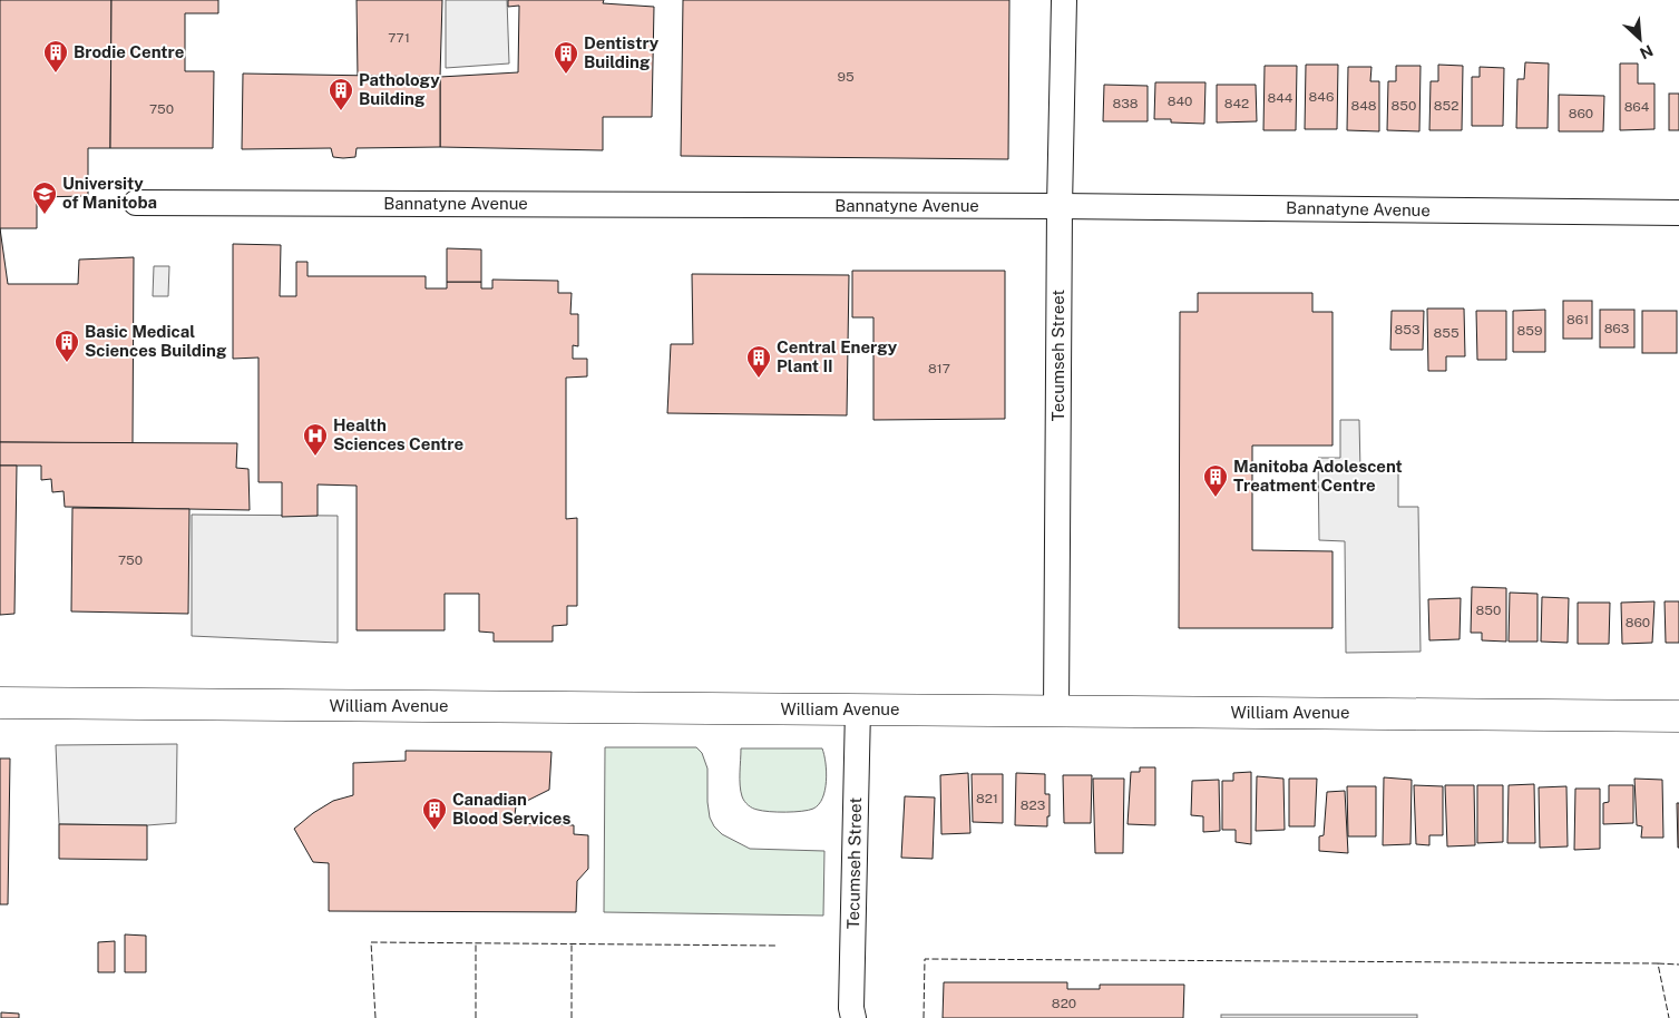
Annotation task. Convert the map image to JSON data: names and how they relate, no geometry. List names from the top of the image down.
{
  "streets": {
    "main road": ["William Avenue"],
    "street": ["Bannatyne Avenue", "Tecumseh Street"]
  },
  "crossings": [
    ["Bannatyne Avenue", "Tecumseh Street"],
    ["Tecumseh Street", "William Avenue"]
  ],
  "places": {
    "building": [
      "Brodie Centre",
      "Dentistry Building",
      "Pathology Building",
      "Basic Medical Sciences Building",
      "Central Energy Plant II",
      "Manitoba Adolescent Treatment Centre",
      "Canadian Blood Services"
    ],
    "school or university": ["University of Manitoba"],
    "hospital": ["Health Sciences Centre"]
  },
  "house_numbers": [
    "771",
    "95",
    "846",
    "844",
    "840",
    "838",
    "842",
    "848",
    "850",
    "852",
    "864",
    "750",
    "860",
    "861",
    "863",
    "853",
    "859",
    "855",
    "817",
    "750",
    "850",
    "860",
    "821",
    "823",
    "820"
  ],
  "north": "bottom right"
}
